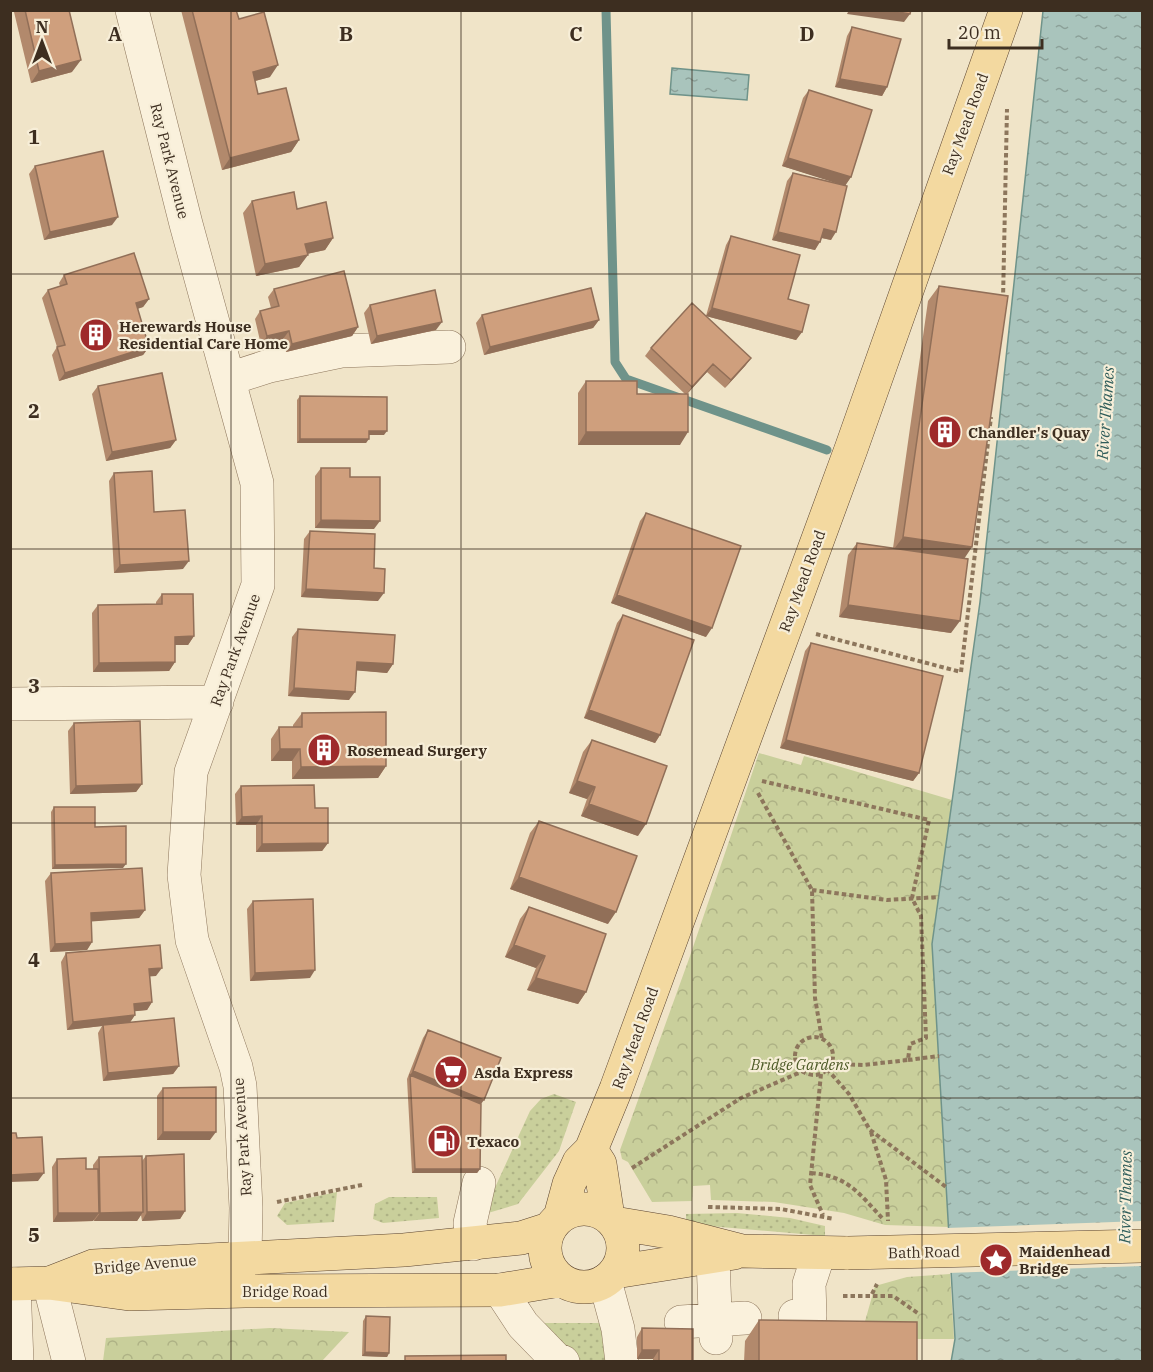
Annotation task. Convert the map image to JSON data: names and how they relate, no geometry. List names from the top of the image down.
{
  "streets": {
    "main road": [
      "Ray Mead Road",
      "Bath Road",
      "Bridge Avenue",
      "Bridge Road"
    ],
    "street": ["Ray Park Avenue"]
  },
  "crossings": [
    ["Ray Mead Road", "Bath Road"],
    ["Ray Mead Road", "Bridge Road"],
    ["Ray Park Avenue", "Bridge Avenue"],
    ["Bath Road", "Bridge Road"],
    ["Bridge Avenue", "Bridge Road"]
  ],
  "water": ["River Thames"],
  "parks": ["Bridge Gardens"],
  "places": {
    "building": ["Herewards House Residential Care Home", "Chandler's Quay", "Rosemead Surgery"],
    "supermarket": ["Asda Express"],
    "fuel station": ["Texaco"],
    "place": ["Maidenhead Bridge"]
  },
  "scale_bar": "20 m",
  "north": "top",
  "grid": {
    "columns": [
      "A",
      "B",
      "C",
      "D"
    ],
    "rows": [
      "1",
      "2",
      "3",
      "4",
      "5"
    ]
  }
}
